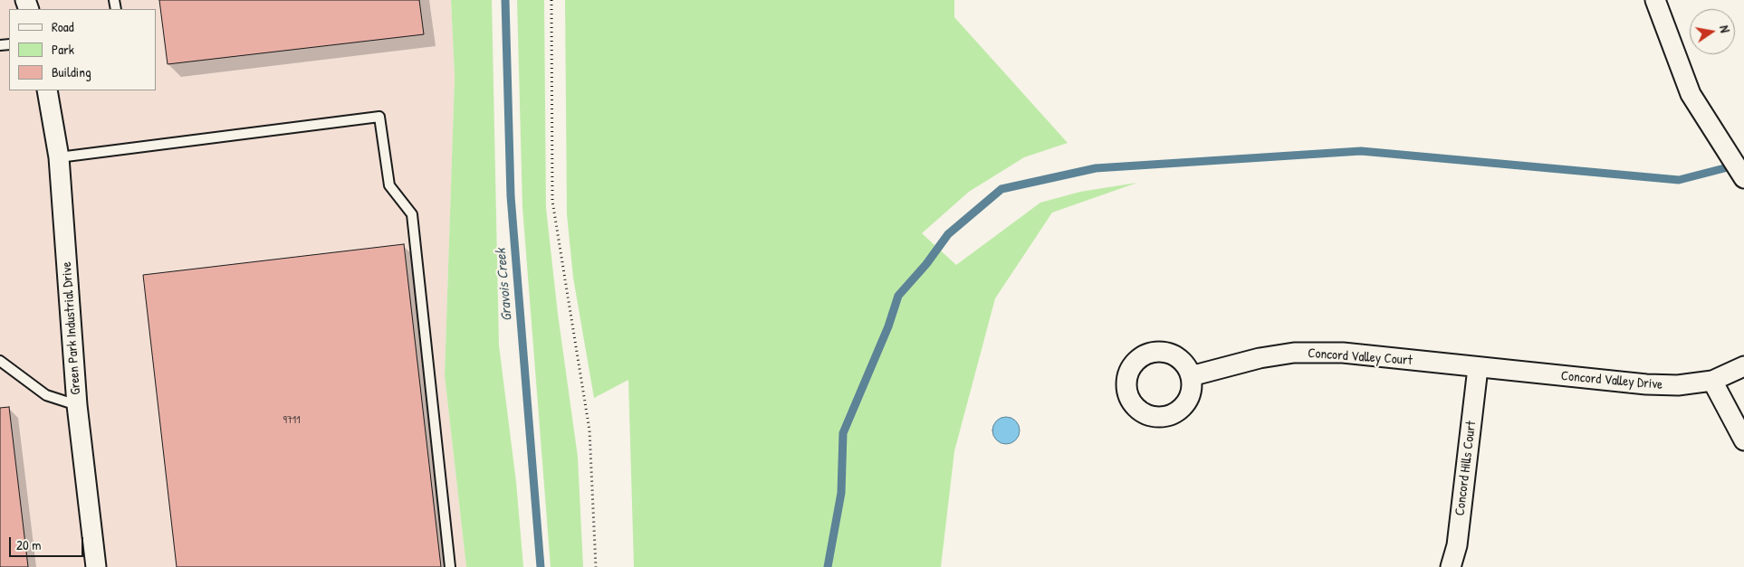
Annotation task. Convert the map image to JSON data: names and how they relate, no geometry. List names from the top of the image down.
{
  "streets": {
    "street": [
      "Green Park Industrial Drive",
      "Concord Valley Court",
      "Concord Valley Drive",
      "Concord Hills Court"
    ]
  },
  "crossings": [
    ["Concord Valley Court", "Concord Valley Drive"],
    ["Concord Valley Court", "Concord Hills Court"],
    ["Concord Valley Drive", "Concord Hills Court"]
  ],
  "water": ["Gravois Creek"],
  "house_numbers": ["9711"],
  "legend": ["Road", "Park", "Building"],
  "scale_bar": "20 m",
  "north": "right"
}
